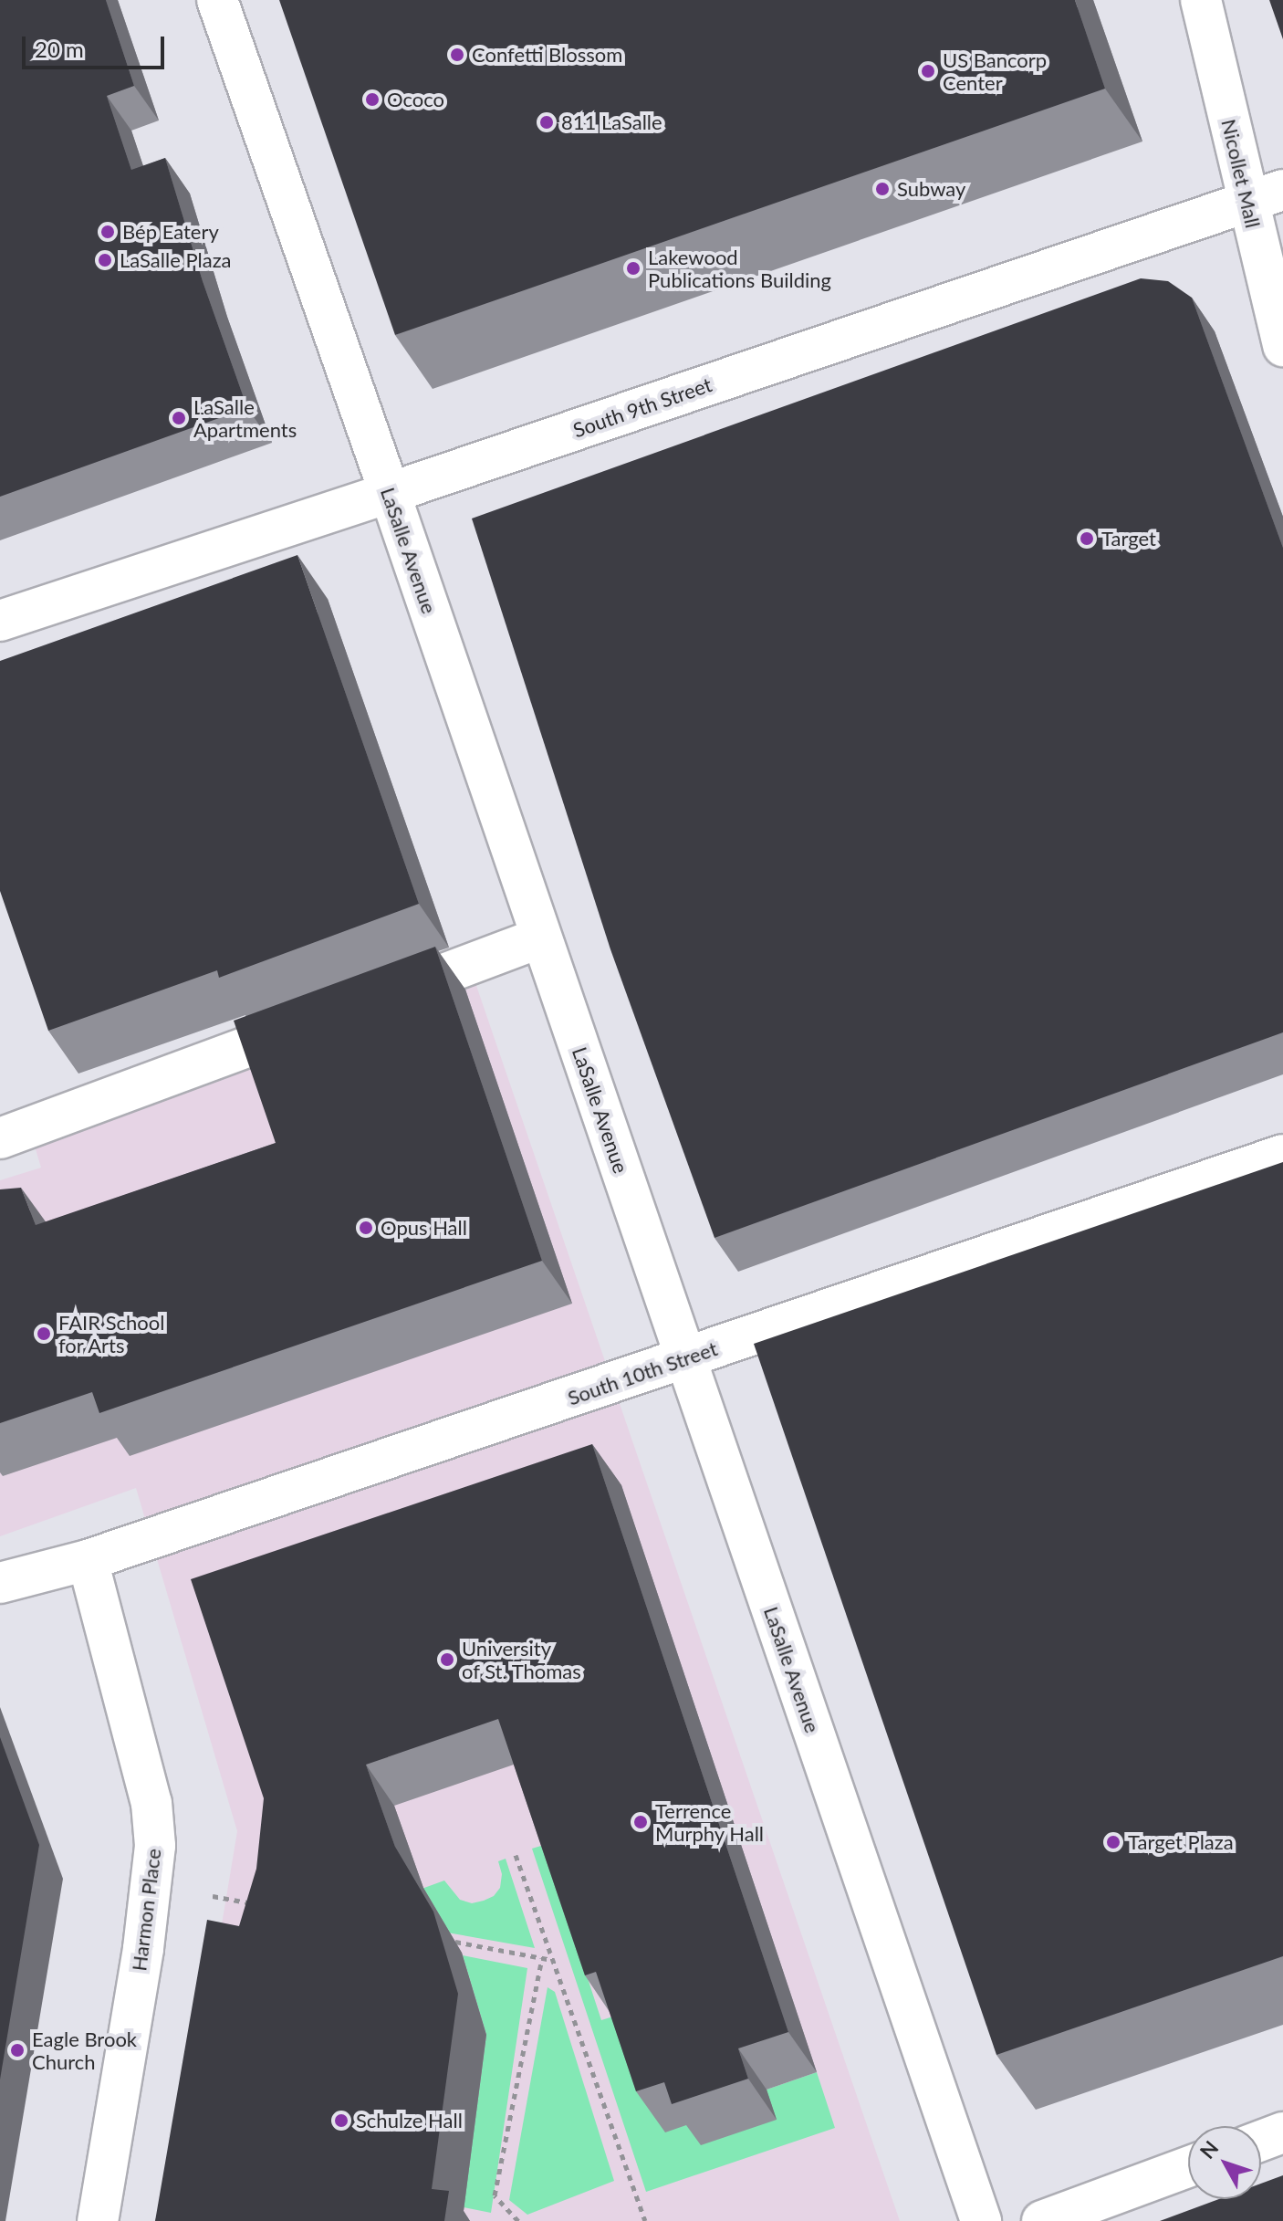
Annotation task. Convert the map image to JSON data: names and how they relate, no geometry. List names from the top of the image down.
{
  "streets": {
    "street": [
      "Nicollet Mall",
      "South 9th Street",
      "LaSalle Avenue",
      "South 10th Street",
      "Harmon Place"
    ]
  },
  "crossings": [
    ["Nicollet Mall", "South 9th Street"],
    ["South 9th Street", "LaSalle Avenue"],
    ["LaSalle Avenue", "South 10th Street"],
    ["South 10th Street", "Harmon Place"]
  ],
  "places": [
    "Confetti Blossom",
    "US Bancorp Center",
    "Ococo",
    "811 LaSalle",
    "Subway",
    "Bép Eatery",
    "LaSalle Plaza",
    "Lakewood Publications Building",
    "LaSalle Apartments",
    "Target",
    "Opus Hall",
    "FAIR School for Arts",
    "University of St. Thomas",
    "Terrence Murphy Hall",
    "Target Plaza",
    "Eagle Brook Church",
    "Schulze Hall"
  ],
  "scale_bar": "20 m",
  "north": "top left"
}
